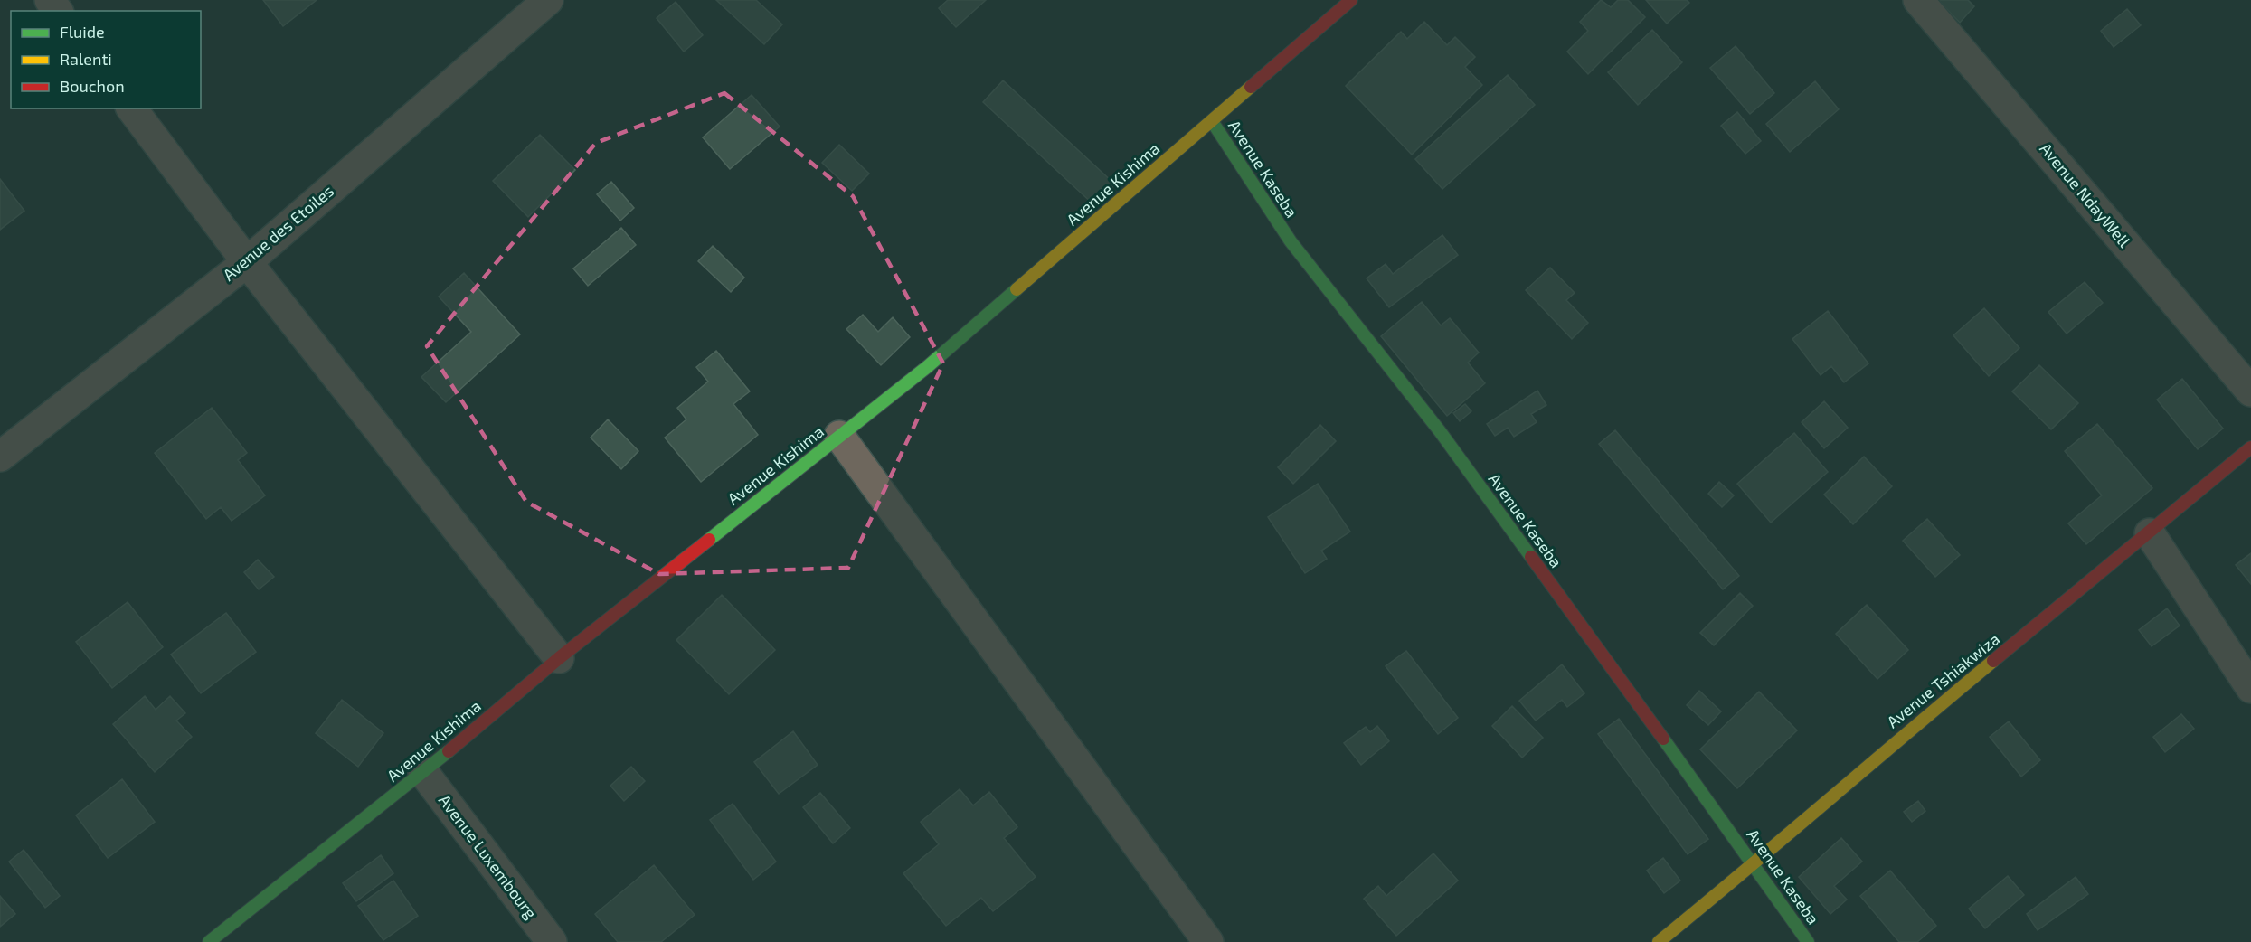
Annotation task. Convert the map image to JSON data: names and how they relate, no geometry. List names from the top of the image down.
{
  "streets": {
    "street": [
      "Avenue Kaseba",
      "Avenue Kishima",
      "Avenue NdayWell",
      "Avenue des Etoiles",
      "Avenue Tshiakwiza",
      "Avenue Luxembourg"
    ]
  },
  "crossings": [
    ["Avenue Kaseba", "Avenue Kishima"],
    ["Avenue Kaseba", "Avenue Tshiakwiza"],
    ["Avenue Kishima", "Avenue Luxembourg"]
  ],
  "legend": ["Fluide", "Ralenti", "Bouchon"]
}
